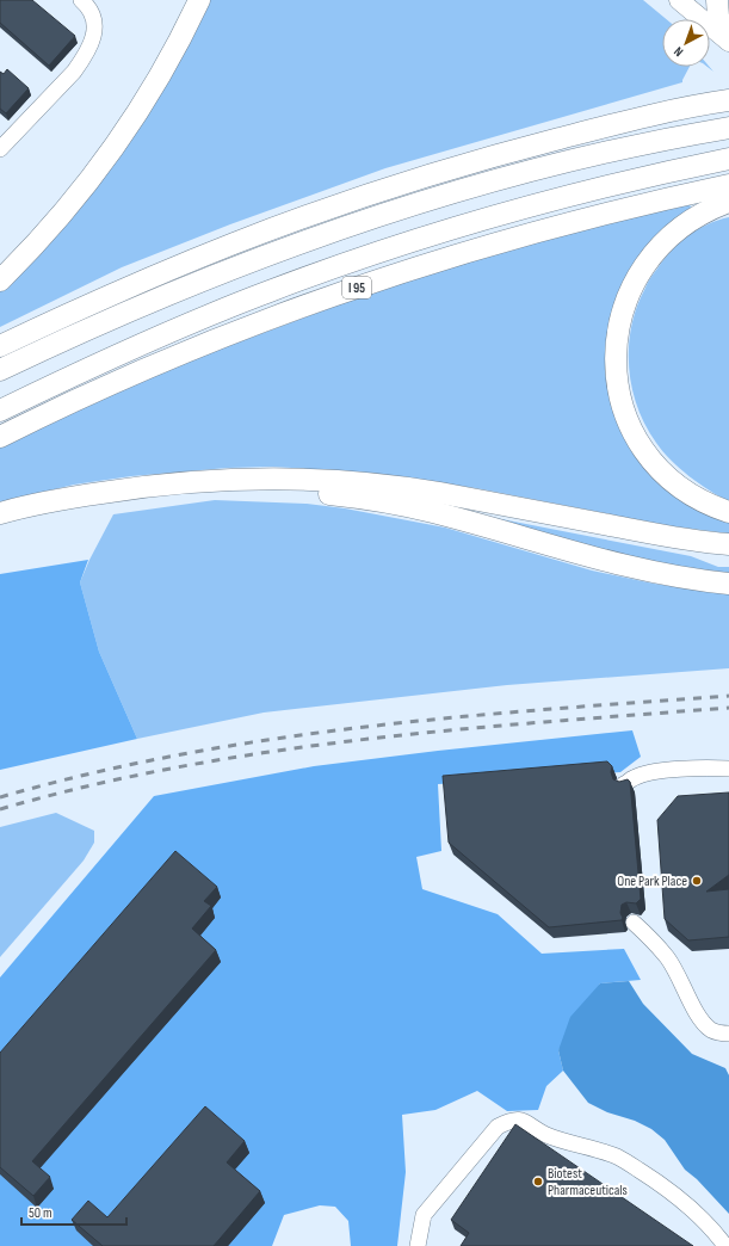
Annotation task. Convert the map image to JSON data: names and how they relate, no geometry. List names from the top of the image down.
{
  "streets": {
    "highway": ["I 95"]
  },
  "places": ["One Park Place", "Biotest Pharmaceuticals"],
  "scale_bar": "50 m",
  "north": "bottom left"
}
